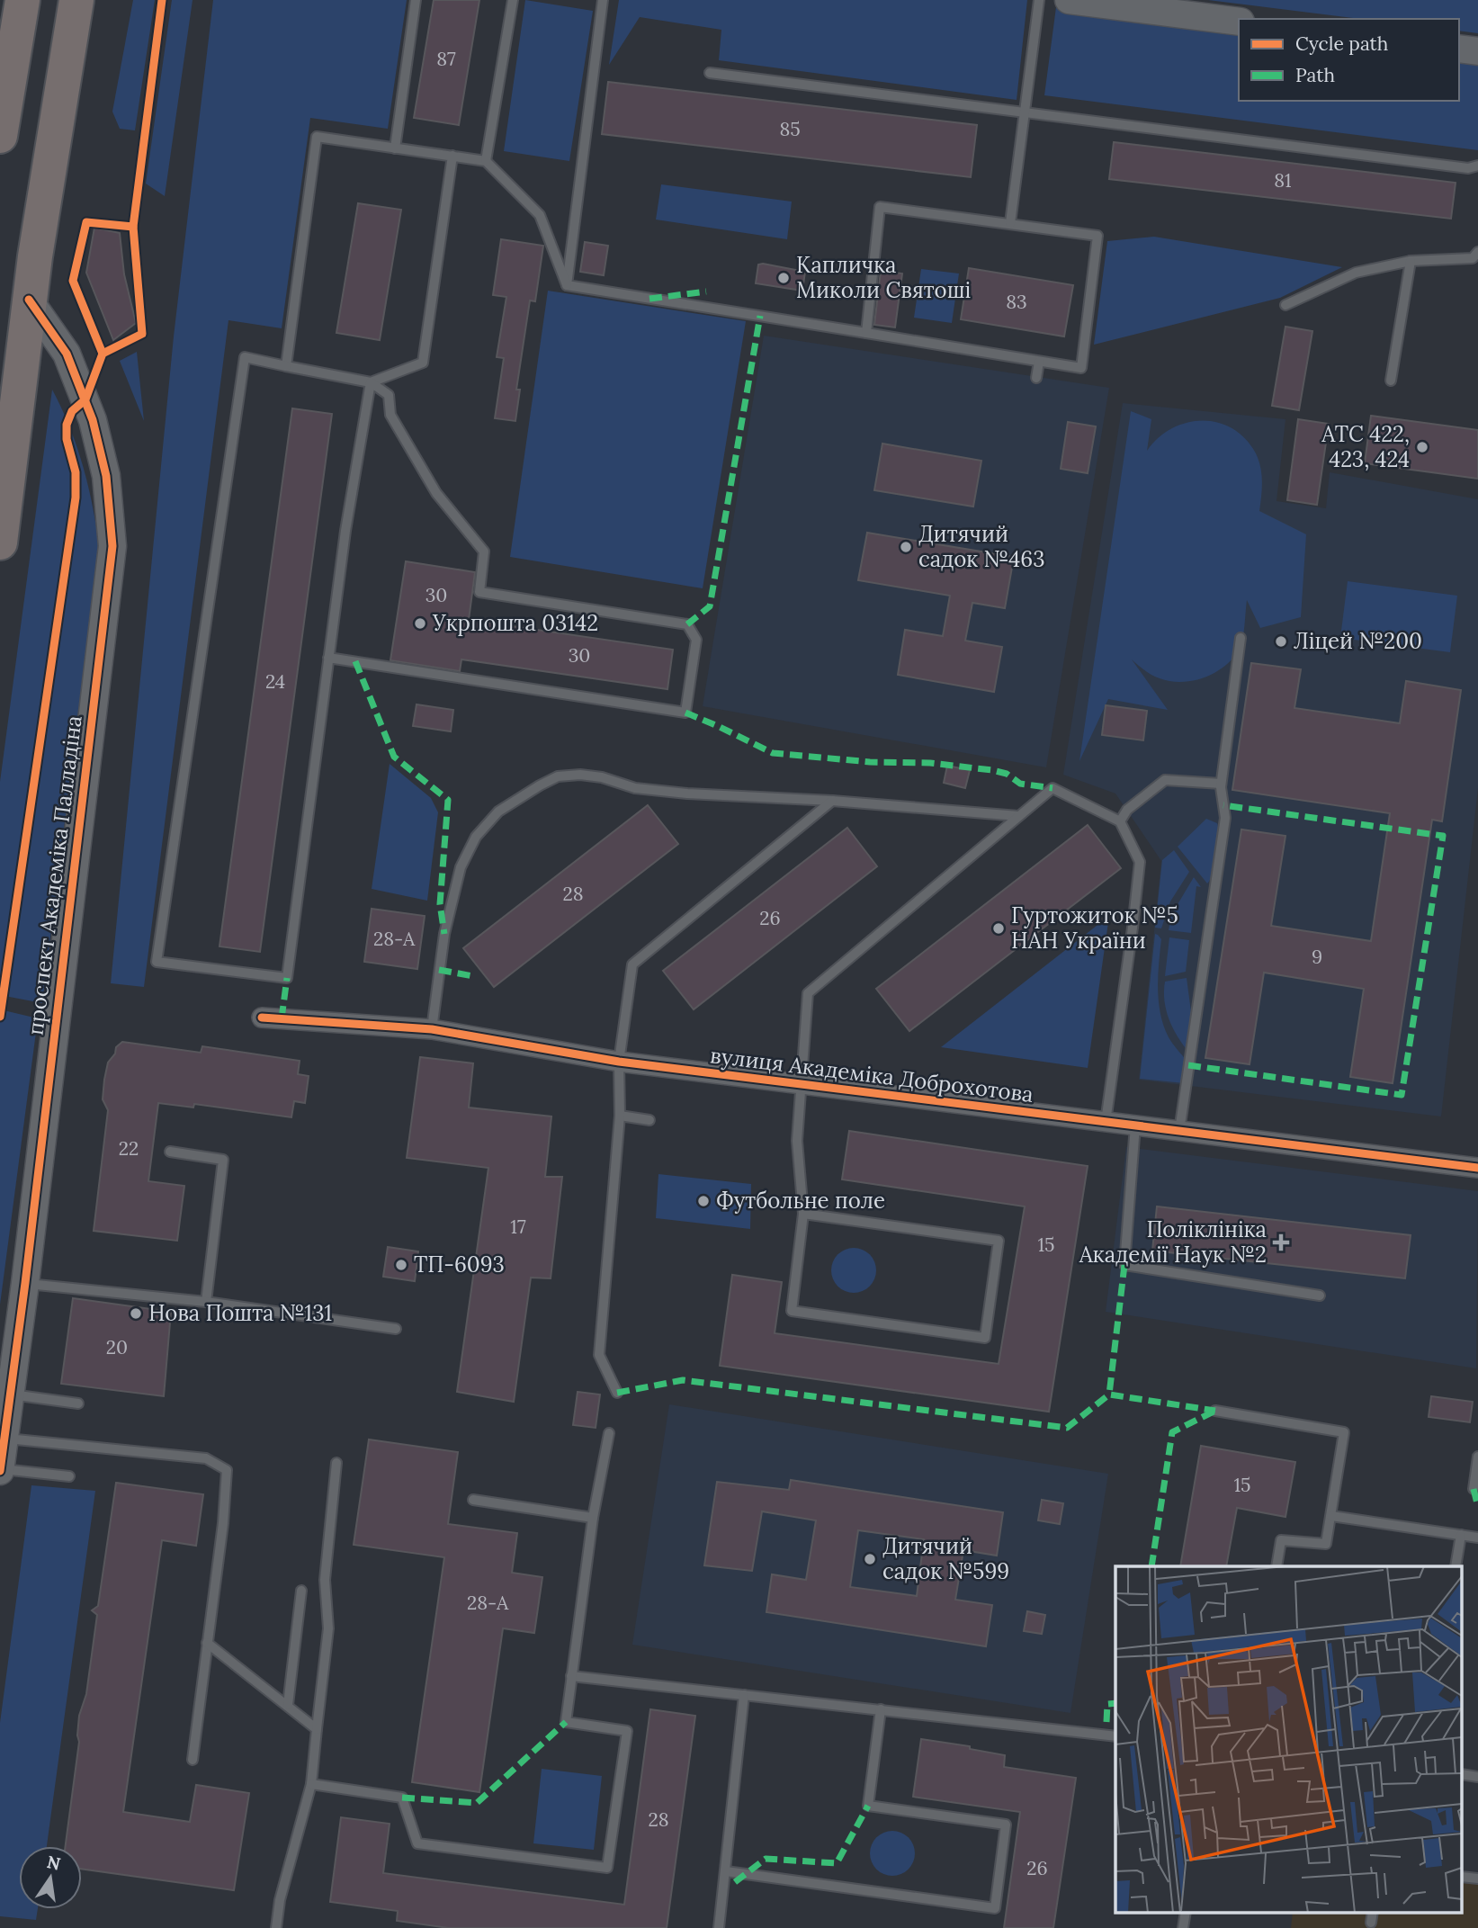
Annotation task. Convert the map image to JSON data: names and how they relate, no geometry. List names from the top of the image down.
{
  "streets": {
    "street": ["проспект Академіка Палладіна", "вулиця Академіка Доброхотова"]
  },
  "places": {
    "other": [
      "Капличка Миколи Святоші",
      "АТС 422, 423, 424",
      "Дитячий садок №463",
      "Укрпошта 03142",
      "Ліцей №200",
      "Гуртожиток №5 НАН України",
      "Футбольне поле",
      "ТП-6093",
      "Нова Пошта №131",
      "Дитячий садок №599"
    ],
    "health": ["Поліклініка Академії Наук №2"]
  },
  "house_numbers": [
    "87",
    "85",
    "81",
    "83",
    "30",
    "30",
    "24",
    "28",
    "26",
    "28-А",
    "9",
    "22",
    "17",
    "15",
    "20",
    "15",
    "28-А",
    "28",
    "26"
  ],
  "legend": ["Cycle path", "Path"],
  "north": "top"
}
